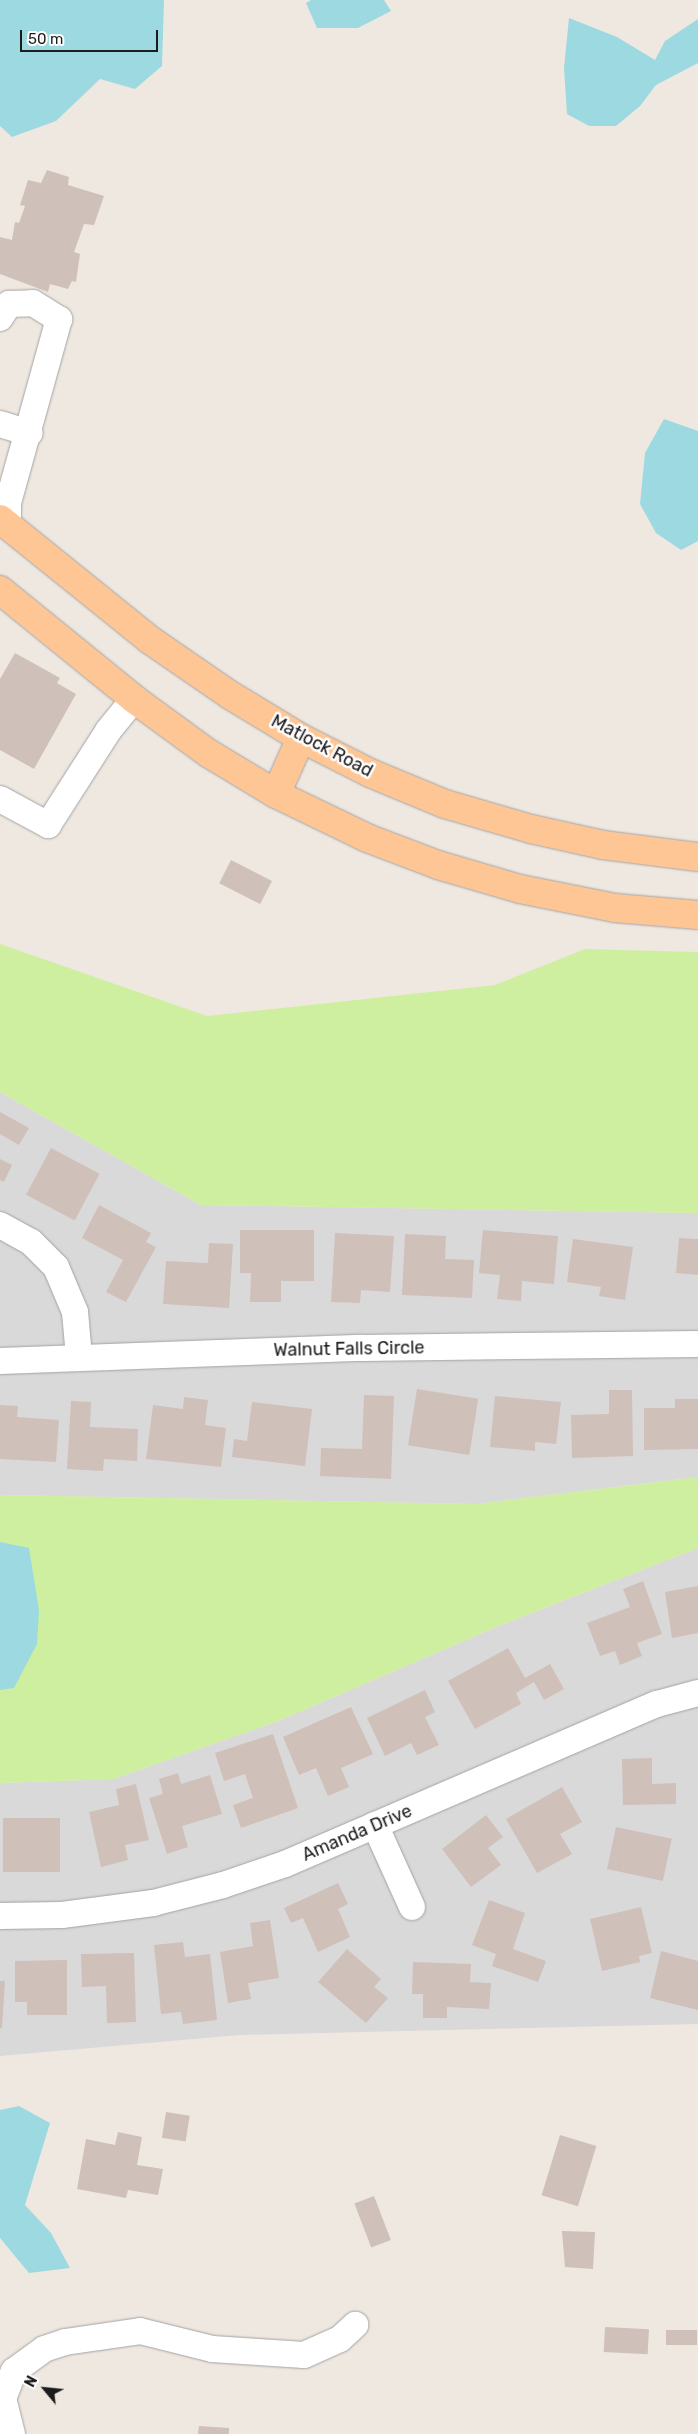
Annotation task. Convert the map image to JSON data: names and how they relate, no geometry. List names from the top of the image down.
{
  "streets": {
    "main road": ["Matlock Road"],
    "street": ["Walnut Falls Circle", "Amanda Drive"]
  },
  "scale_bar": "50 m",
  "north": "top left"
}
